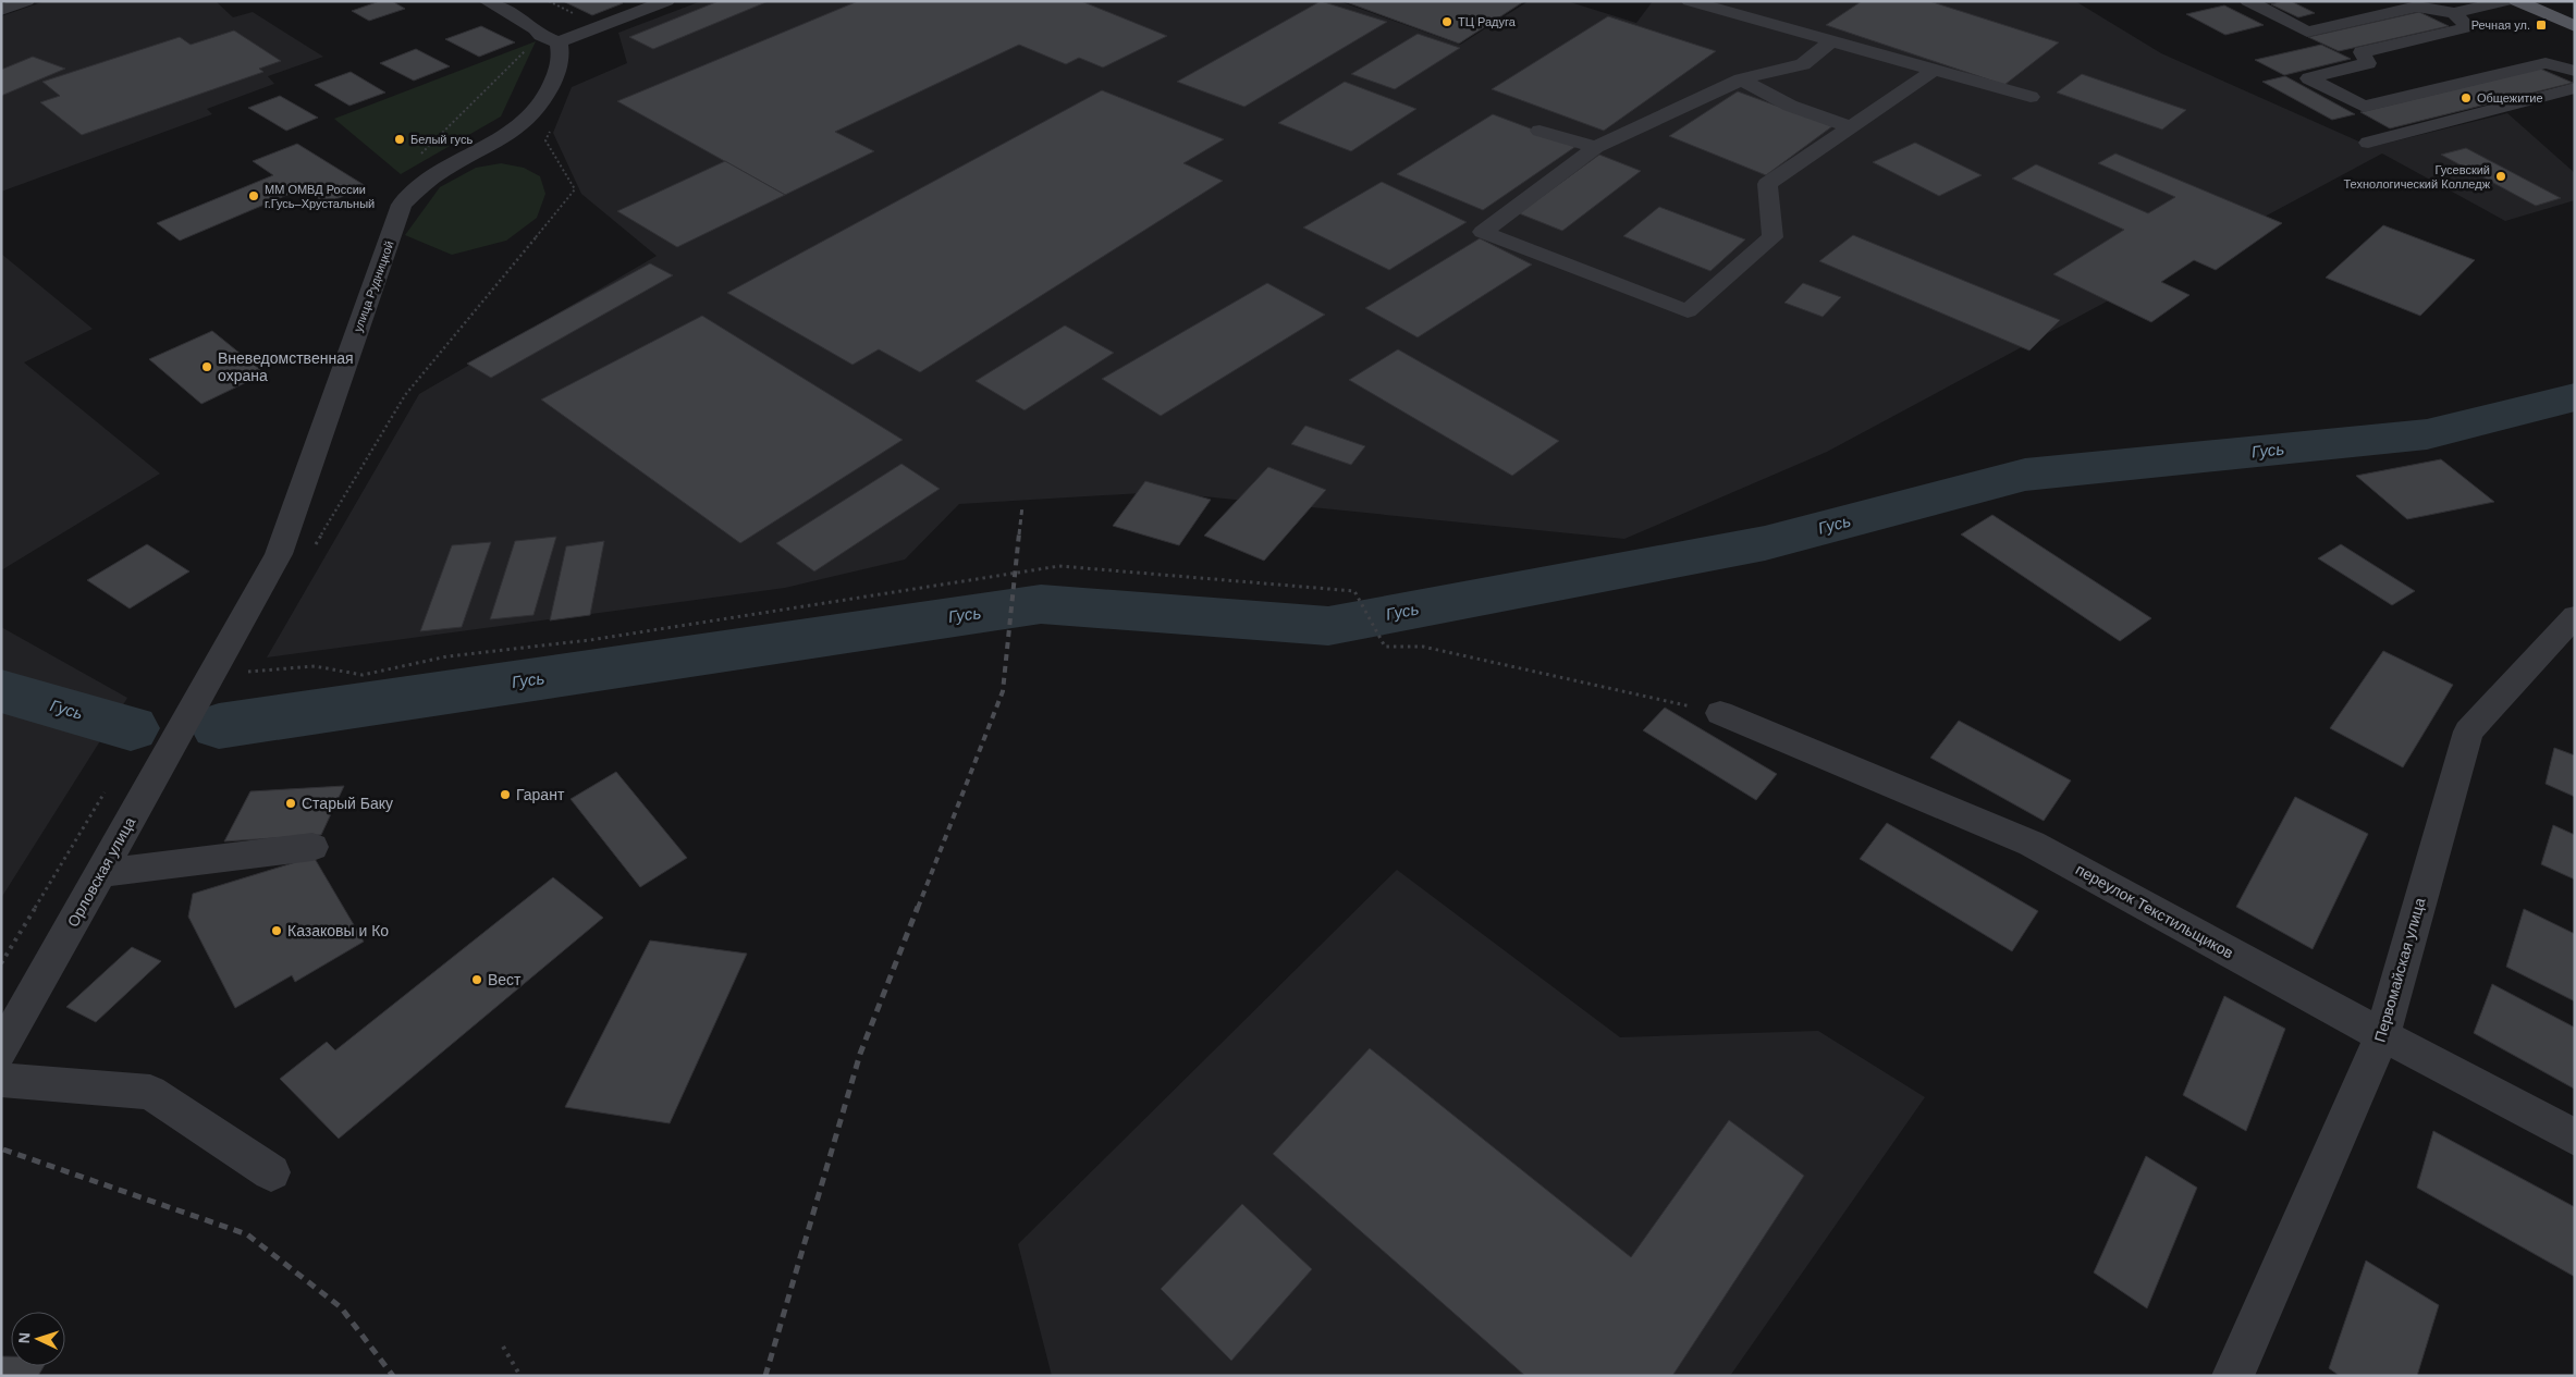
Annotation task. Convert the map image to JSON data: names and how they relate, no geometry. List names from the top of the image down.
{
  "streets": {
    "street": [
      "улица Рудницкой",
      "Орловская улица",
      "переулок Текстильщиков",
      "Первомайская улица"
    ]
  },
  "crossings": [
    ["улица Рудницкой", "Орловская улица"],
    ["переулок Текстильщиков", "Первомайская улица"]
  ],
  "water": ["Гусь"],
  "places": {
    "other": [
      "ТЦ Радуга",
      "Общежитие",
      "Белый гусь",
      "Гусевский Технологический Колледж",
      "ММ ОМВД России г.Гусь–Хрустальный",
      "Вневедомственная охрана",
      "Гарант",
      "Старый Баку",
      "Казаковы и Ко",
      "Вест"
    ],
    "transit": ["Речная ул."]
  },
  "north": "left"
}
